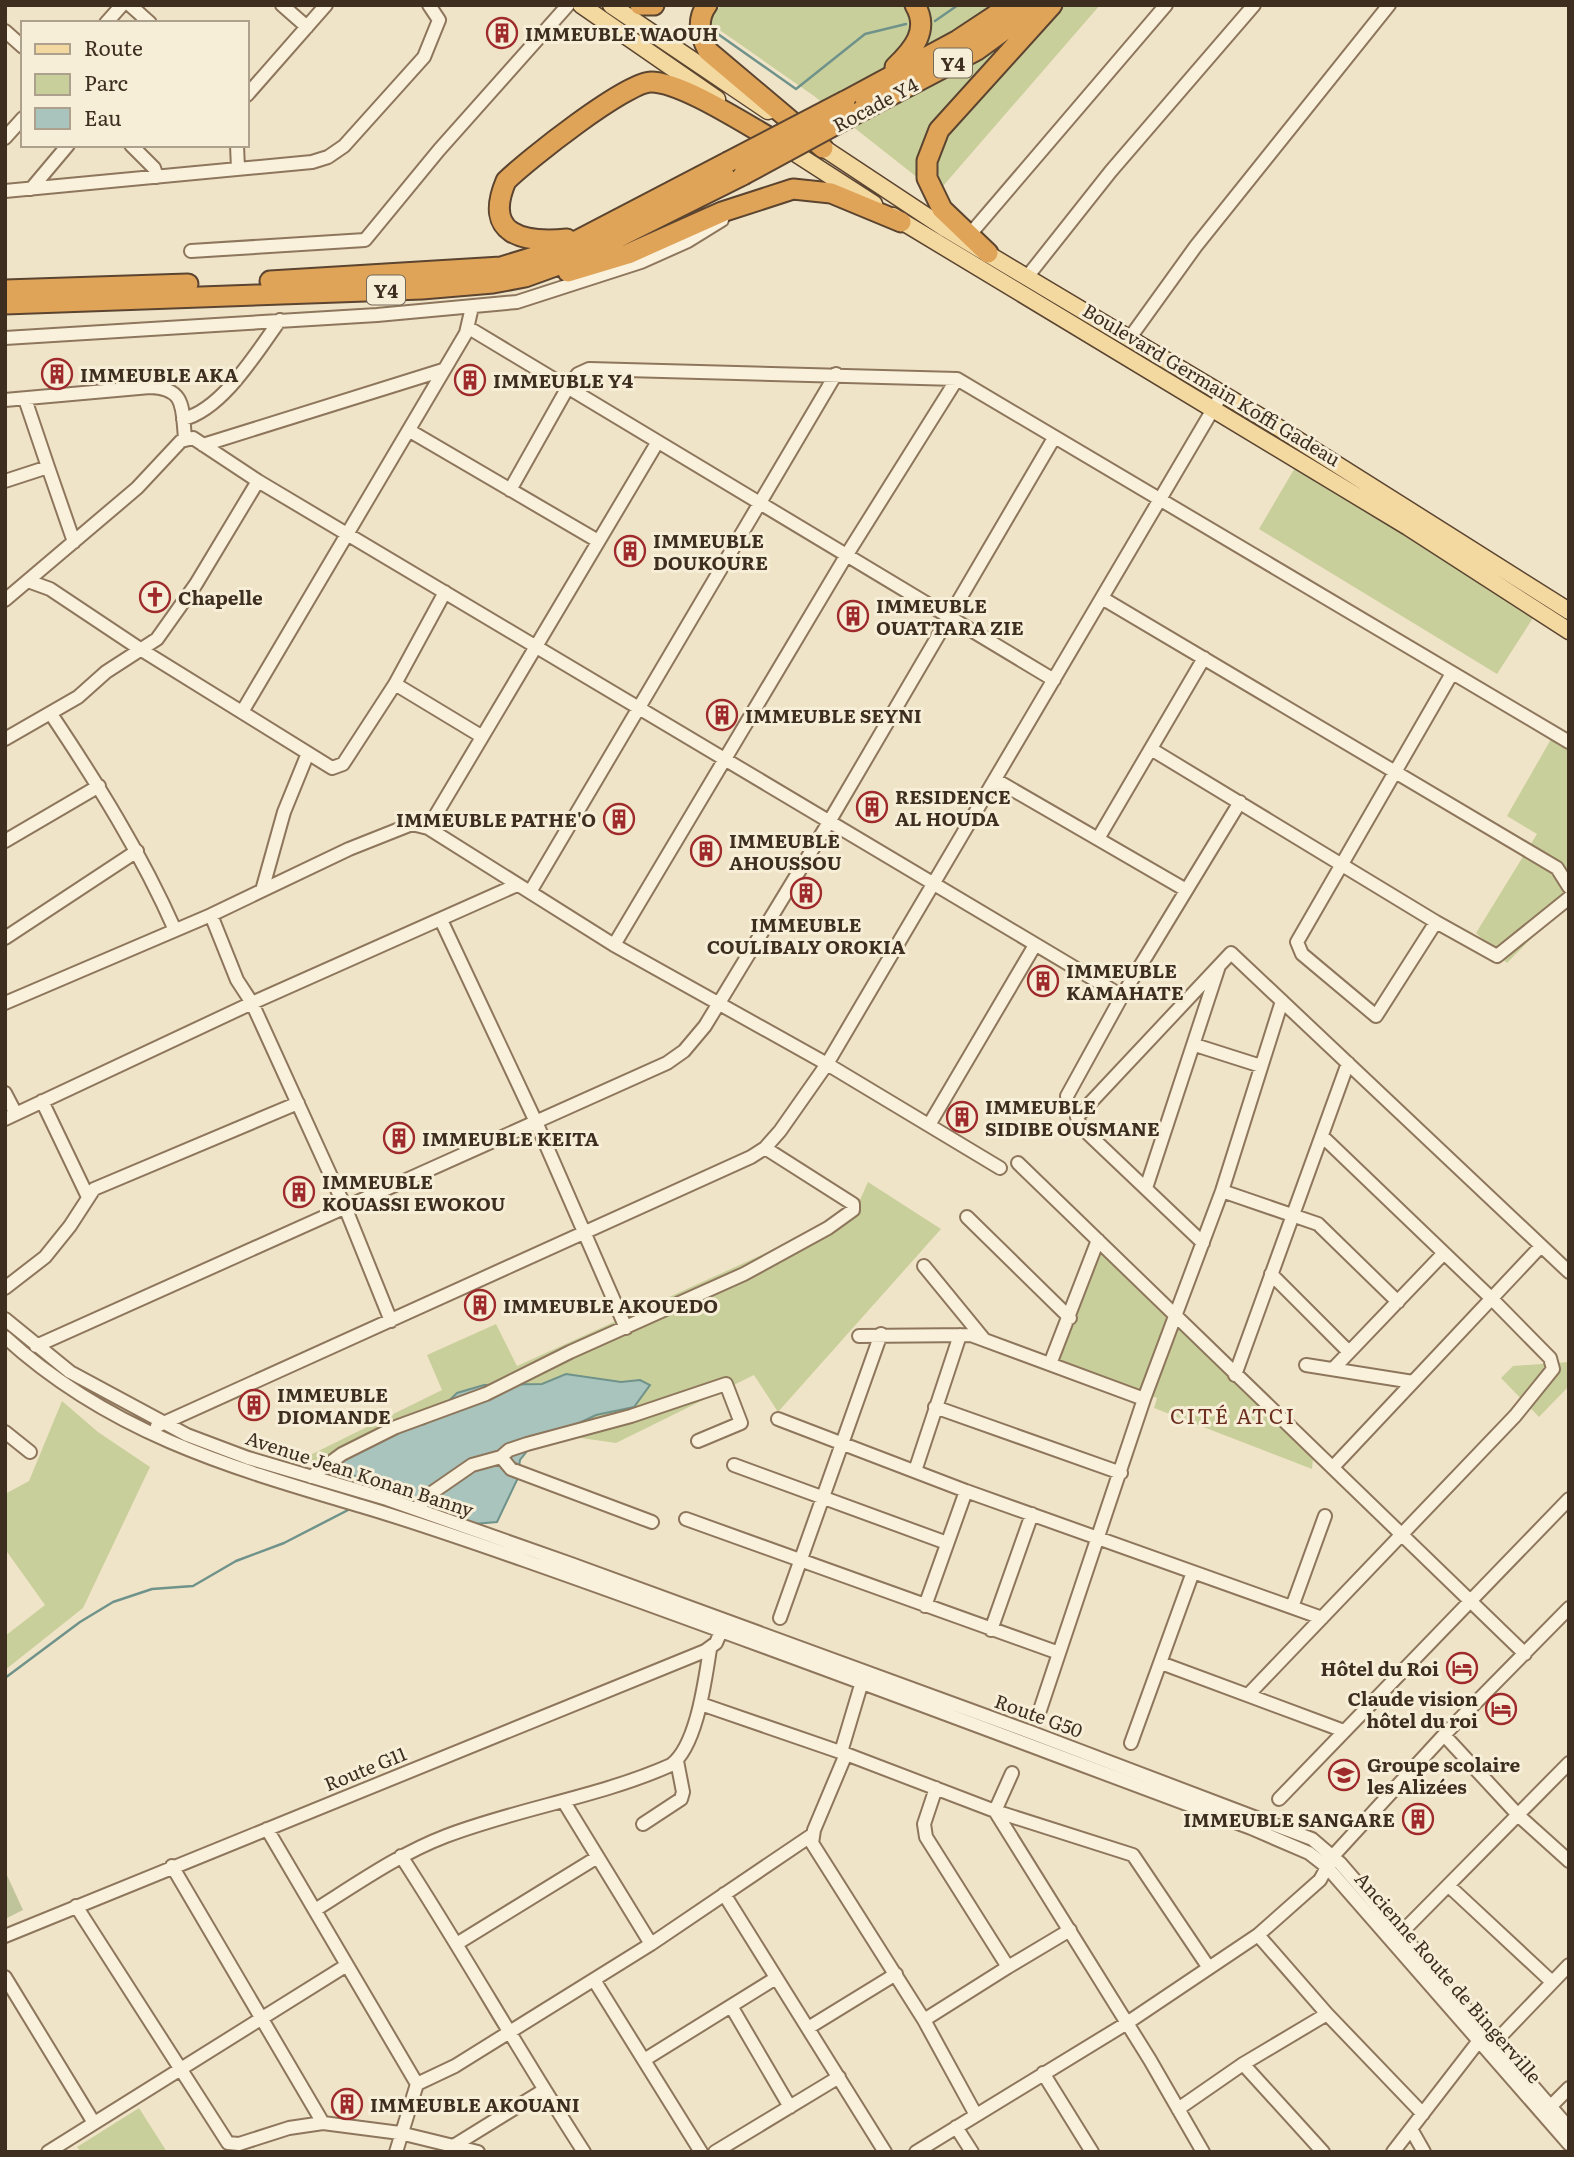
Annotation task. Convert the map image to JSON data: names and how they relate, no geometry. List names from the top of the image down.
{
  "streets": {
    "highway": ["Y4", "Rocade Y4"],
    "main road": ["Boulevard Germain Koffi Gadeau"],
    "street": [
      "Avenue Jean Konan Banny",
      "Route G50",
      "Route G11",
      "Ancienne Route de Bingerville"
    ]
  },
  "crossings": [
    ["Y4", "Rocade Y4"],
    ["Avenue Jean Konan Banny", "Route G50"],
    ["Route G50", "Ancienne Route de Bingerville"]
  ],
  "districts": ["CITÉ ATCI"],
  "places": {
    "building": [
      "IMMEUBLE WAOUH",
      "IMMEUBLE AKA",
      "IMMEUBLE Y4",
      "IMMEUBLE DOUKOURE",
      "IMMEUBLE OUATTARA ZIE",
      "IMMEUBLE SEYNI",
      "RESIDENCE AL HOUDA",
      "IMMEUBLE PATHE'O",
      "IMMEUBLE AHOUSSOU",
      "IMMEUBLE COULIBALY OROKIA",
      "IMMEUBLE KAMAHATE",
      "IMMEUBLE SIDIBE OUSMANE",
      "IMMEUBLE KEITA",
      "IMMEUBLE KOUASSI EWOKOU",
      "IMMEUBLE AKOUEDO",
      "IMMEUBLE DIOMANDE",
      "IMMEUBLE SANGARE",
      "IMMEUBLE AKOUANI"
    ],
    "church": ["Chapelle"],
    "hotel": ["Hôtel du Roi", "Claude vision hôtel du roi"],
    "school or university": ["Groupe scolaire les Alizées"]
  },
  "legend": ["Route", "Parc", "Eau"]
}
